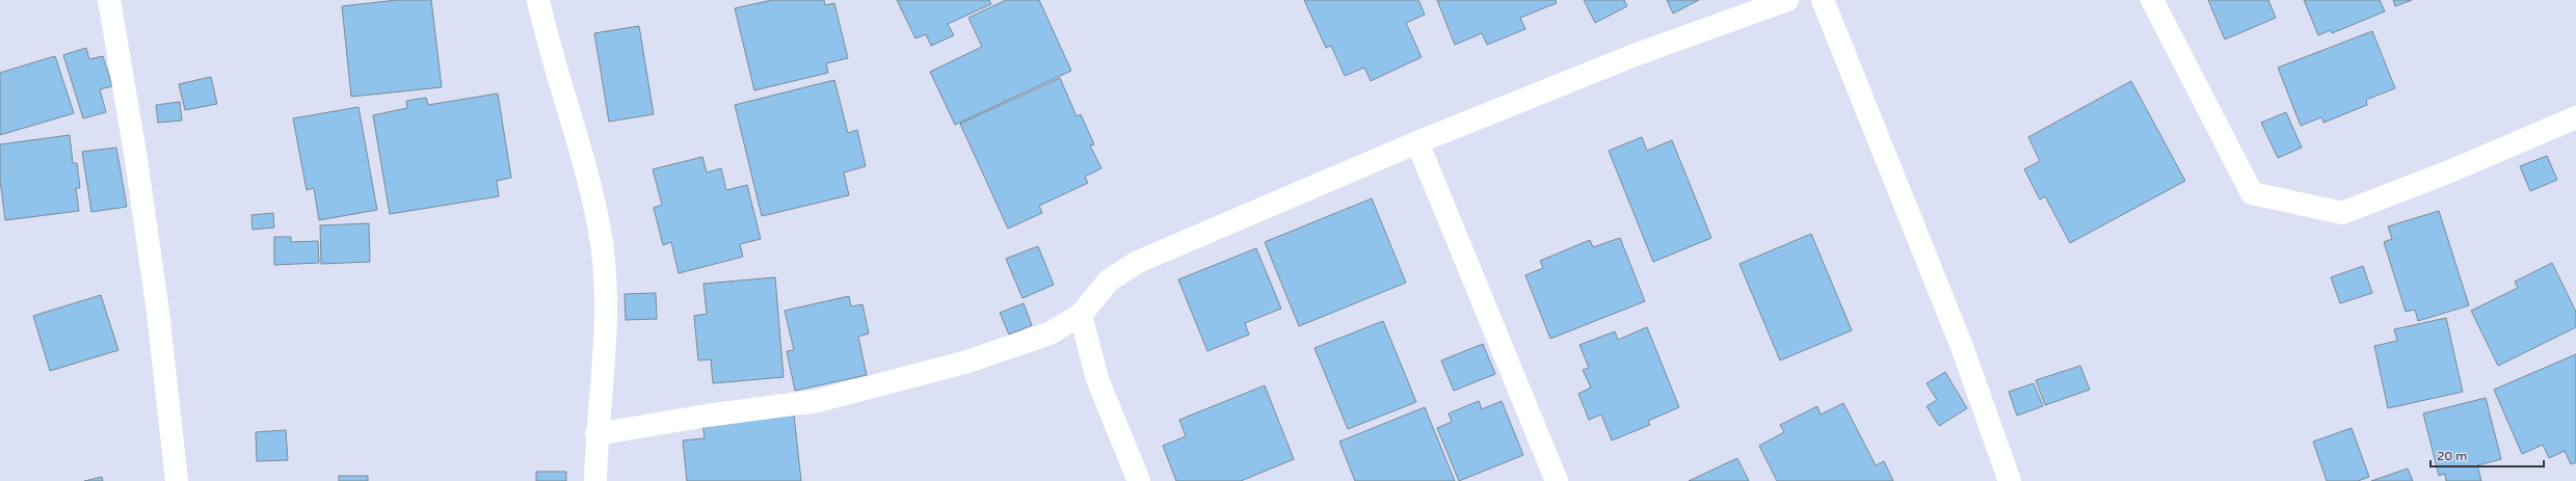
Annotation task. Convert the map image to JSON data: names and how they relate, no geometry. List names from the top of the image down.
{
  "scale_bar": "20 m"
}
